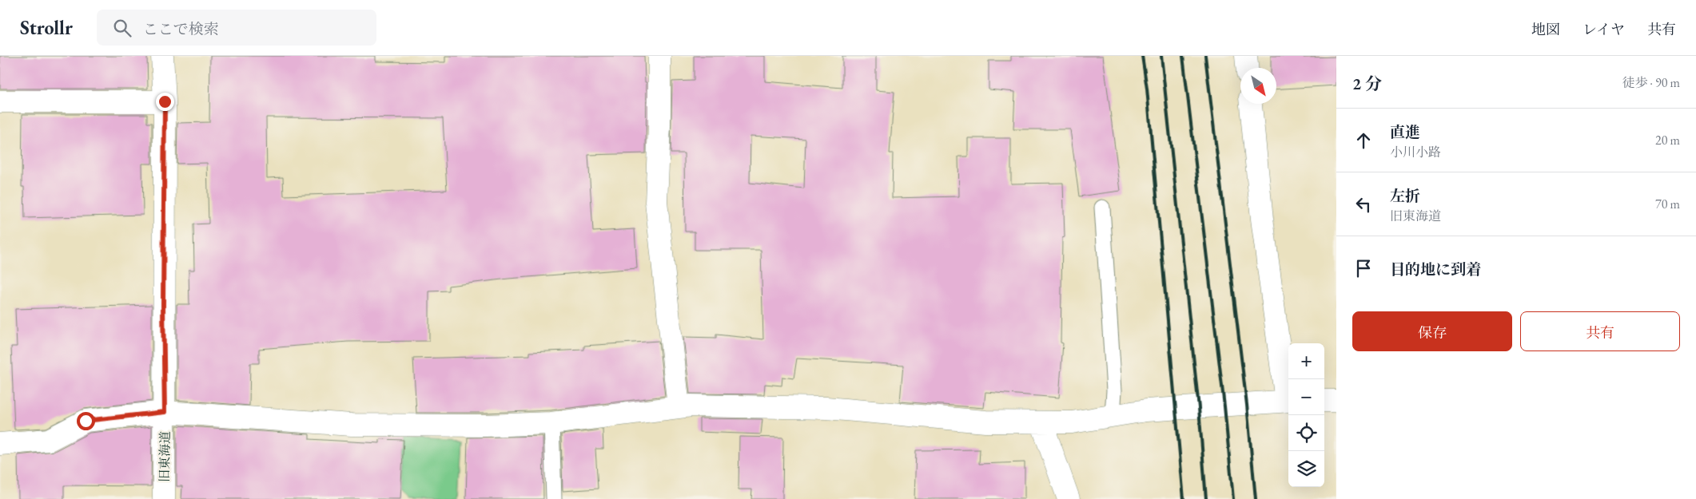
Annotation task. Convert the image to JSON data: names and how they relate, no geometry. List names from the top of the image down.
{
  "streets": {
    "street": ["旧東海道"]
  },
  "north": "bottom right",
  "page": {
    "header": "Strollr",
    "search": "ここで検索",
    "nav": ["地図", "レイヤ", "共有"],
    "heading": ["2 分", "徒歩 · 90 m"],
    "list": [
      ["直進", "小川小路", "20 m"],
      ["左折", "旧東海道", "70 m"],
      "目的地に到着"
    ],
    "buttons": ["保存", "共有"],
    "map_buttons": ["+", "−"]
  }
}
